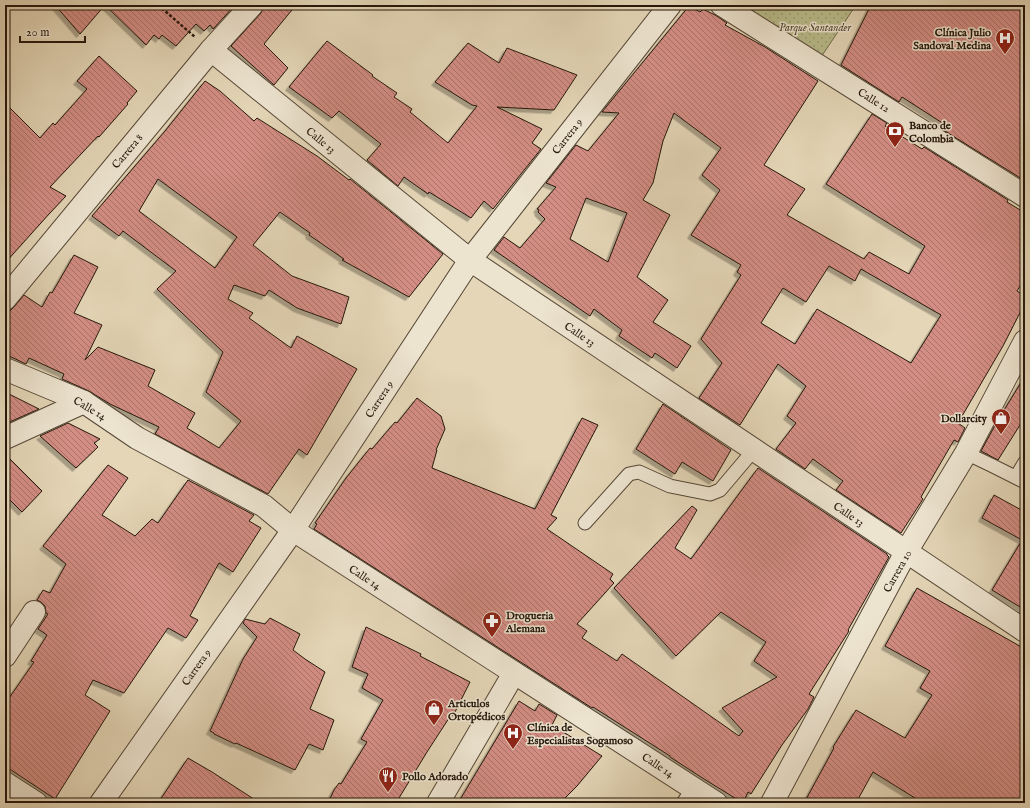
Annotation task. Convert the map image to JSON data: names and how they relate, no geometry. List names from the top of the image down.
{
  "streets": {
    "street": [
      "Calle 12",
      "Carrera 9",
      "Calle 13",
      "Carrera 8",
      "Calle 14",
      "Carrera 10"
    ]
  },
  "crossings": [
    ["Carrera 9", "Calle 13"],
    ["Carrera 9", "Calle 14"],
    ["Calle 13", "Carrera 8"],
    ["Calle 13", "Carrera 10"]
  ],
  "parks": ["Parque Santander"],
  "places": {
    "hospital": ["Clínica Julio Sandoval Medina", "Clínica de Especialistas Sogamoso"],
    "bank": ["Banco de Colombia"],
    "shop": ["Dollarcity", "Articulos Ortopédicos"],
    "pharmacy": ["Drogueria Alemana"],
    "restaurant": ["Pollo Adorado"]
  },
  "scale_bar": "20 m"
}
